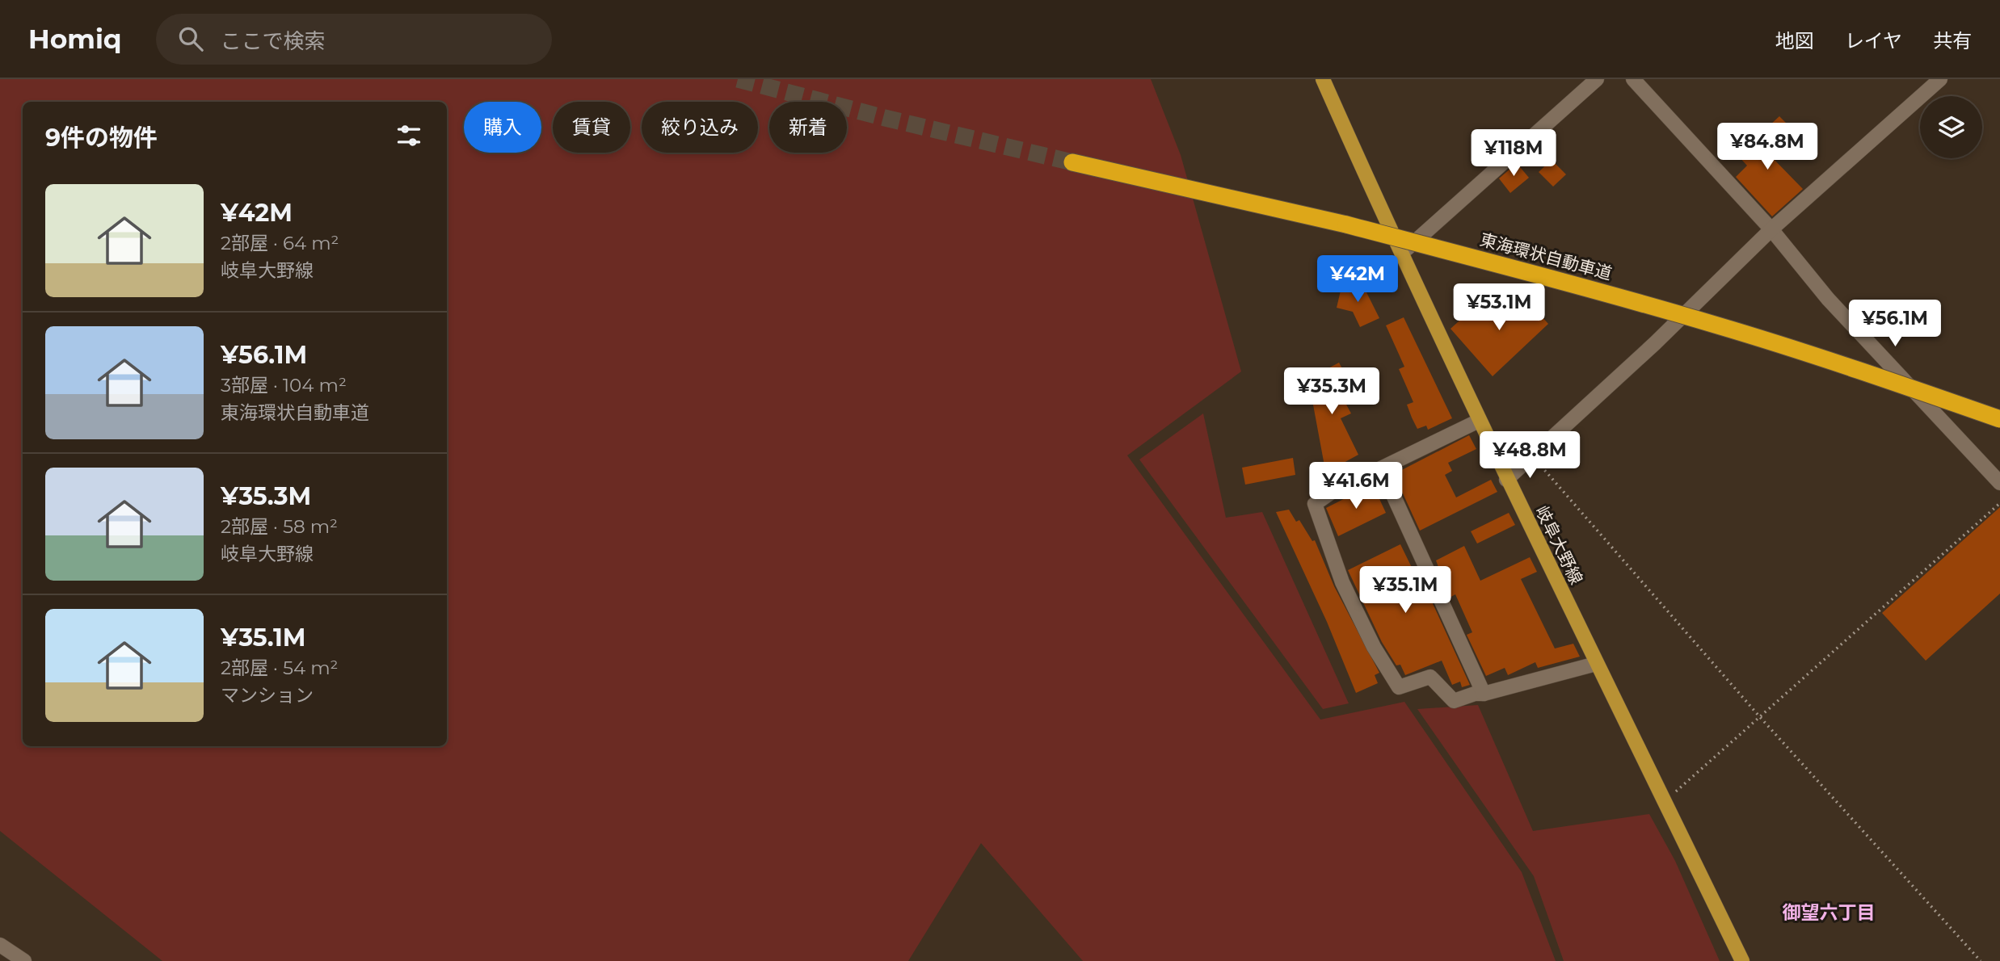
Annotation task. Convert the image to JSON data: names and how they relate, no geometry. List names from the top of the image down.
{
  "streets": {
    "highway": ["東海環状自動車道"],
    "main road": ["岐阜大野線"]
  },
  "districts": ["御望六丁目"],
  "page": {
    "header": "Homiq",
    "search": "ここで検索",
    "nav": ["地図", "レイヤ", "共有"],
    "chip": [
      "購入",
      "賃貸",
      "絞り込み",
      "新着"
    ],
    "heading": "9件の物件",
    "price": [
      "¥84.8M",
      "¥118M",
      "¥42M",
      "¥53.1M",
      "¥56.1M",
      "¥35.3M",
      "¥48.8M",
      "¥41.6M",
      "¥35.1M"
    ],
    "list": [
      {
        "name": "¥42M",
        "note": "2部屋 · 64 m² · 岐阜大野線"
      },
      {
        "name": "¥56.1M",
        "note": "3部屋 · 104 m² · 東海環状自動車道"
      },
      {
        "name": "¥35.3M",
        "note": "2部屋 · 58 m² · 岐阜大野線"
      },
      {
        "name": "¥35.1M",
        "note": "2部屋 · 54 m² · マンション"
      }
    ]
  }
}
